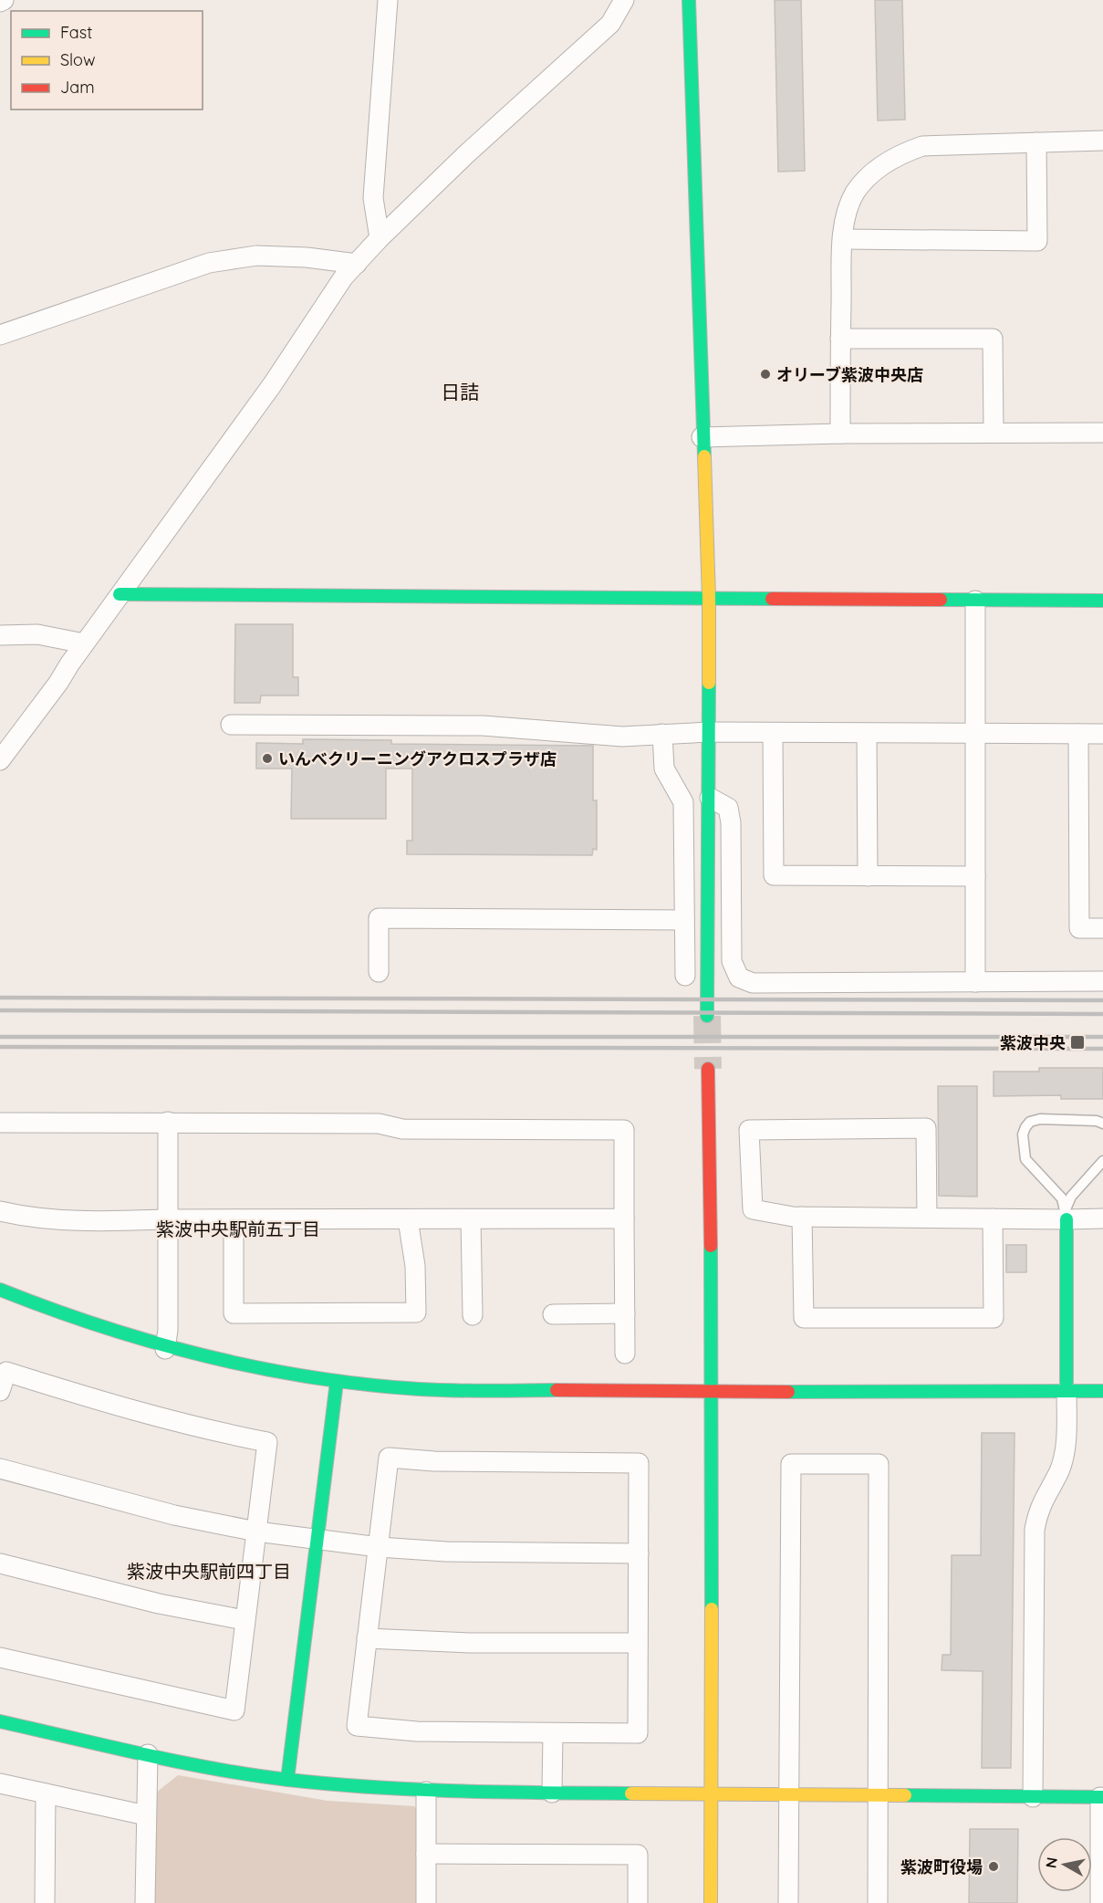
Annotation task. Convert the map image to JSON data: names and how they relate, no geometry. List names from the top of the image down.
{
  "districts": ["日詰", "紫波中央駅前五丁目", "紫波中央駅前四丁目"],
  "places": {
    "other": ["オリーブ紫波中央店", "いんべクリーニングアクロスプラザ店", "紫波町役場"],
    "transit": ["紫波中央"]
  },
  "legend": ["Fast", "Slow", "Jam"],
  "north": "left"
}
